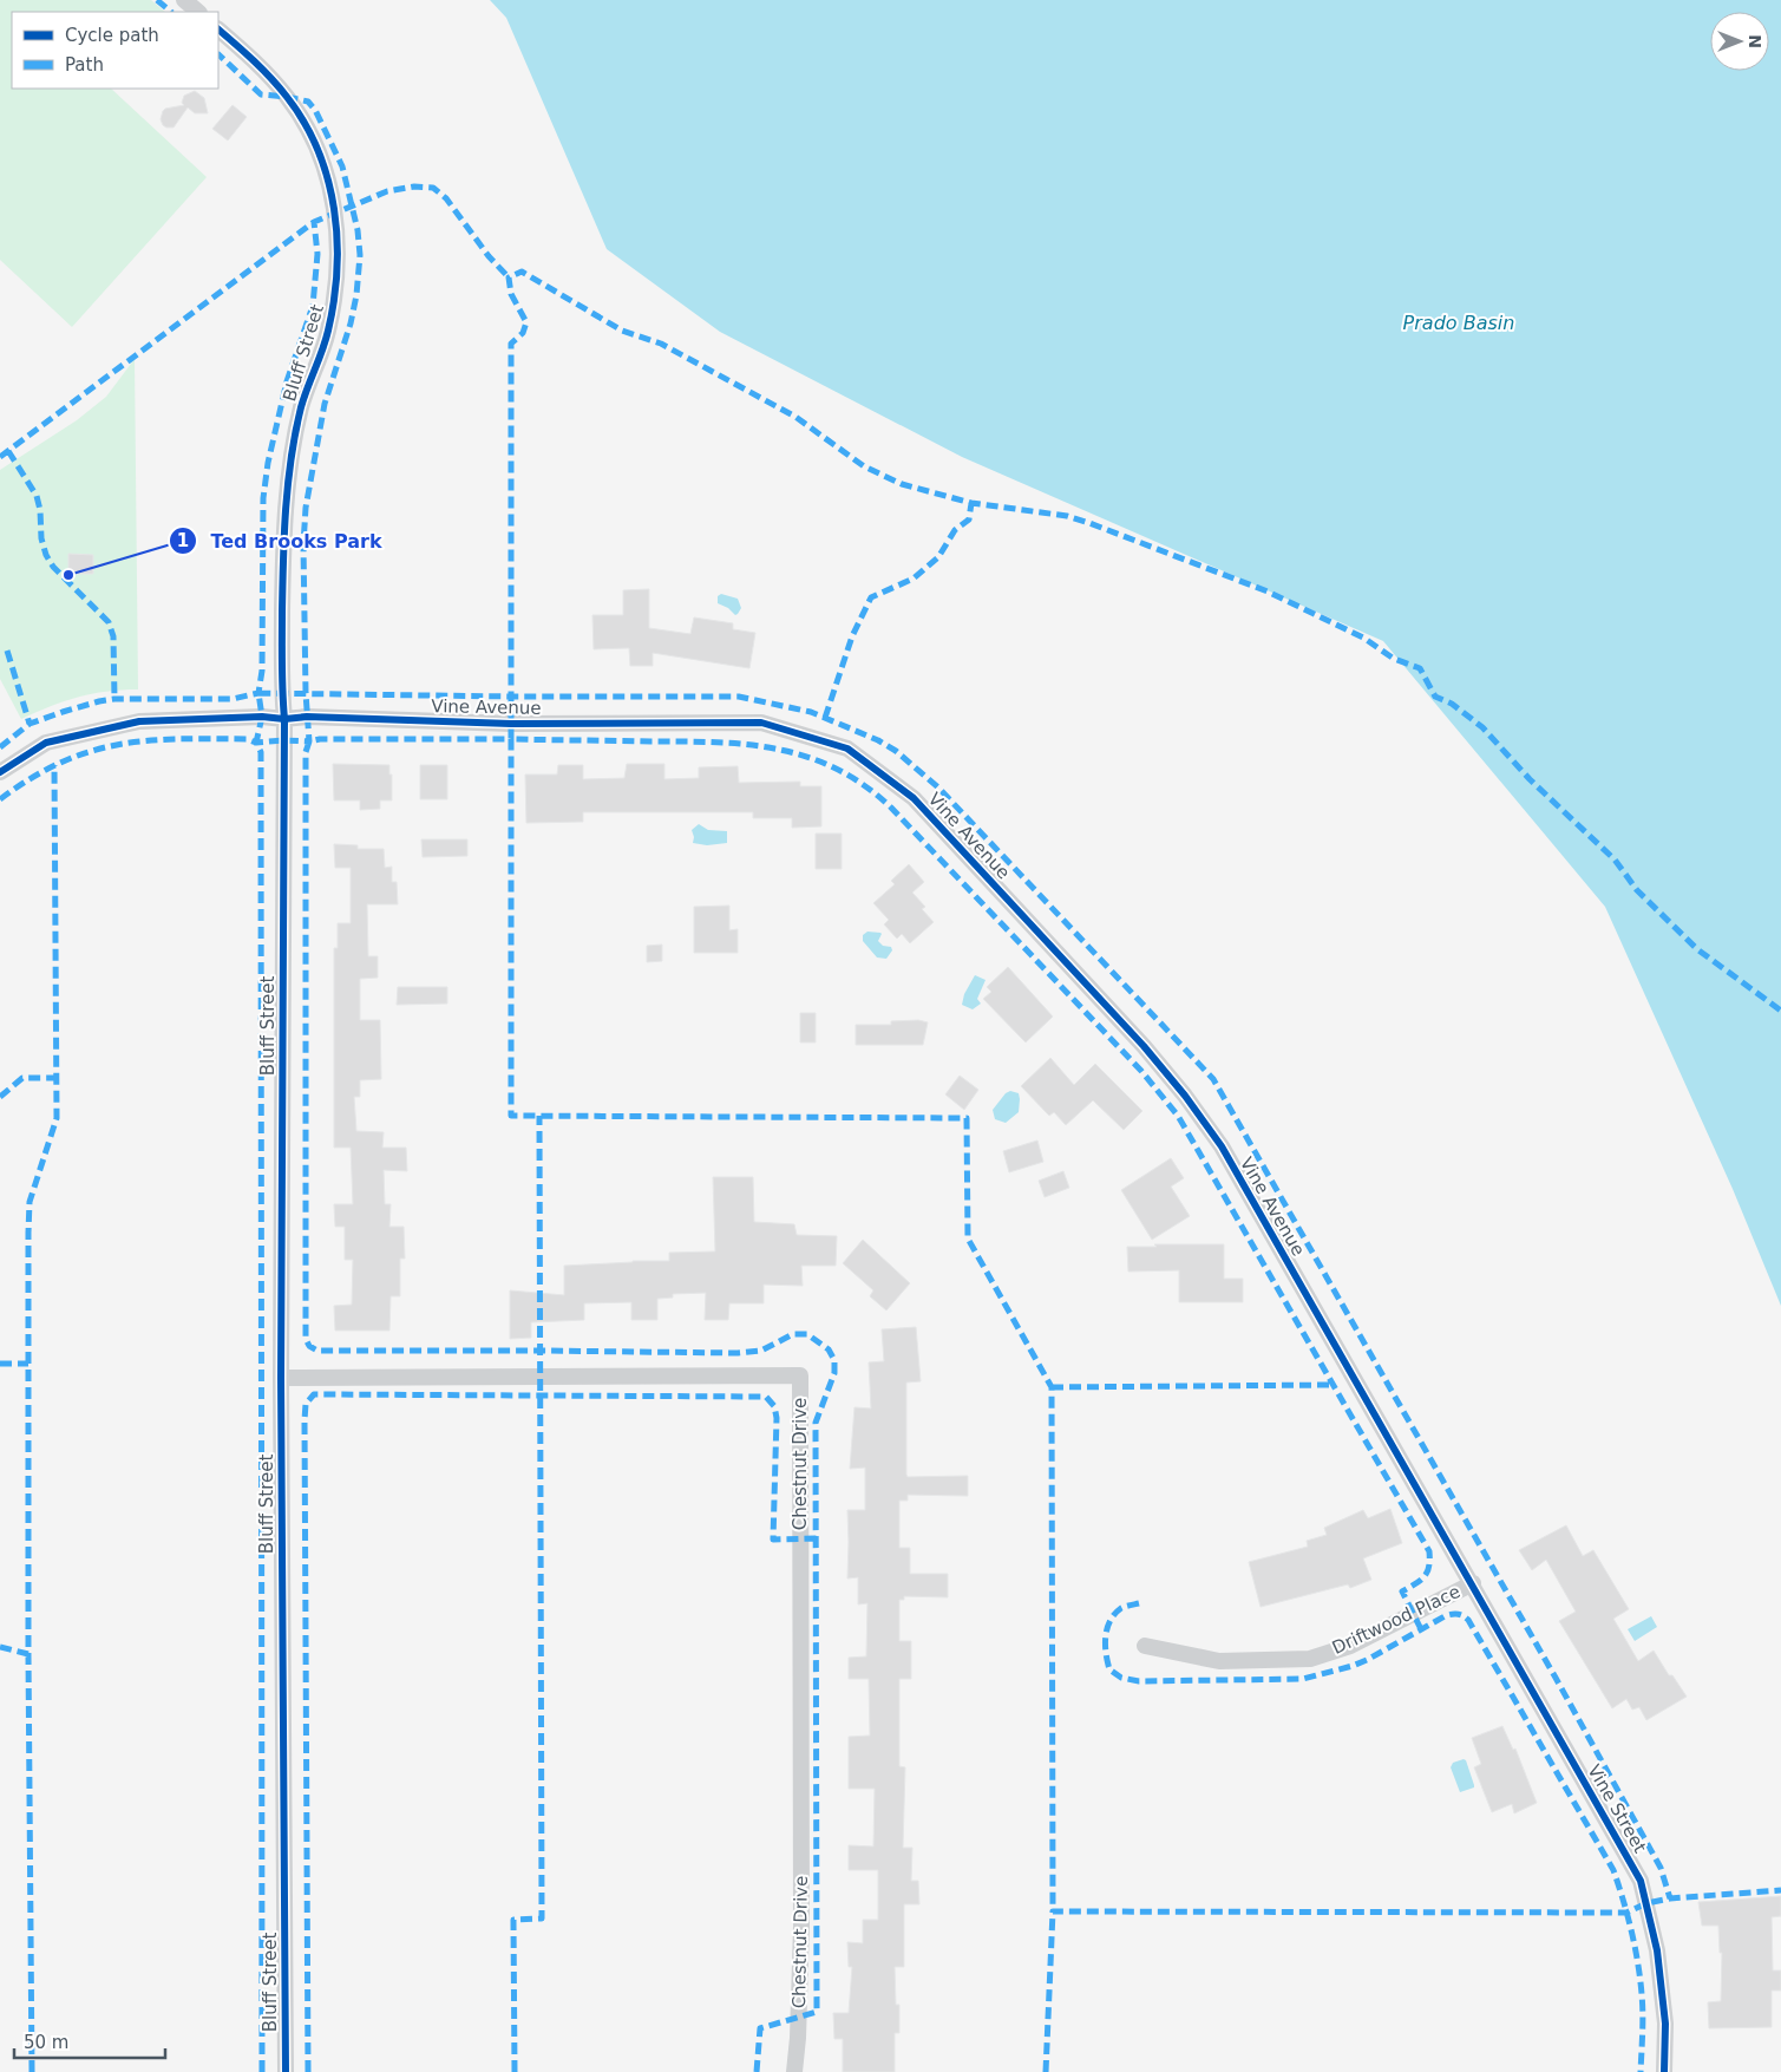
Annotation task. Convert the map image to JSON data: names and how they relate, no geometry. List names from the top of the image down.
{
  "streets": {
    "street": [
      "Bluff Street",
      "Vine Avenue",
      "Chestnut Drive",
      "Driftwood Place",
      "Vine Street"
    ]
  },
  "crossings": [
    ["Bluff Street", "Vine Avenue"],
    ["Bluff Street", "Chestnut Drive"],
    ["Vine Avenue", "Driftwood Place"],
    ["Vine Avenue", "Vine Street"],
    ["Driftwood Place", "Vine Street"]
  ],
  "water": ["Prado Basin"],
  "places": ["Ted Brooks Park"],
  "legend": ["Cycle path", "Path"],
  "scale_bar": "50 m",
  "north": "right"
}
